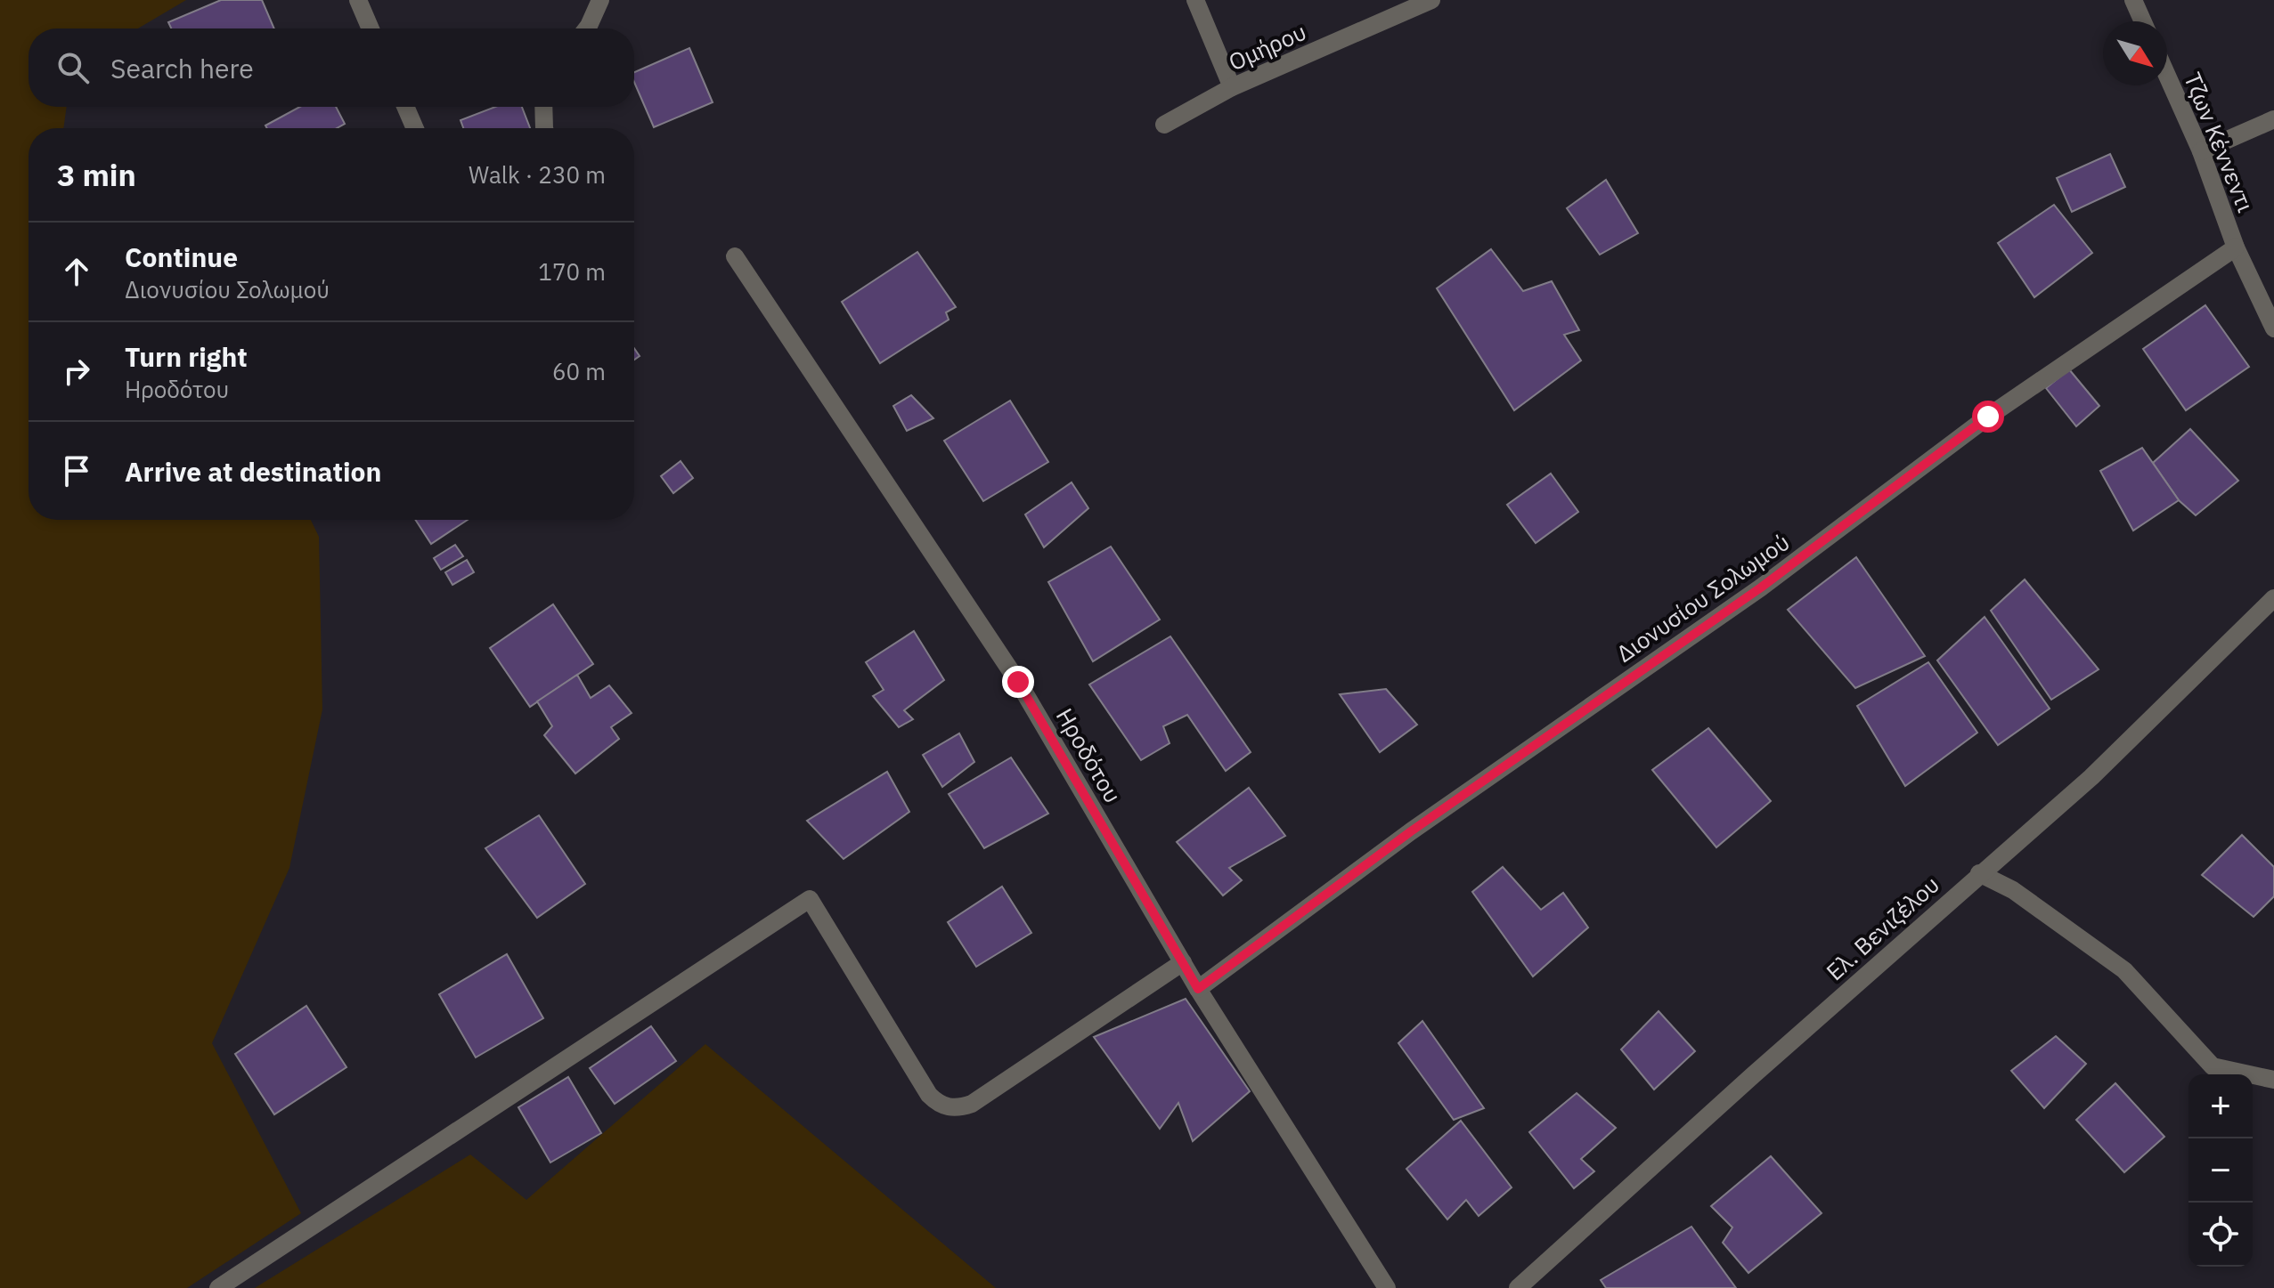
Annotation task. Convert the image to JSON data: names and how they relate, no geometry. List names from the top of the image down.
{
  "streets": {
    "street": [
      "Ομήρου",
      "Τζων Κέννεντι",
      "Διονυσίου Σολωμού",
      "Ηροδότου",
      "Ελ. Βενιζέλου"
    ]
  },
  "crossings": [
    ["Τζων Κέννεντι", "Διονυσίου Σολωμού"],
    ["Διονυσίου Σολωμού", "Ηροδότου"]
  ],
  "north": "bottom right",
  "page": {
    "search": "Search here",
    "heading": ["3 min", "Walk · 230 m"],
    "list": [
      ["Continue", "Διονυσίου Σολωμού", "170 m"],
      ["Turn right", "Ηροδότου", "60 m"],
      "Arrive at destination"
    ],
    "map_buttons": ["+", "−"]
  }
}
